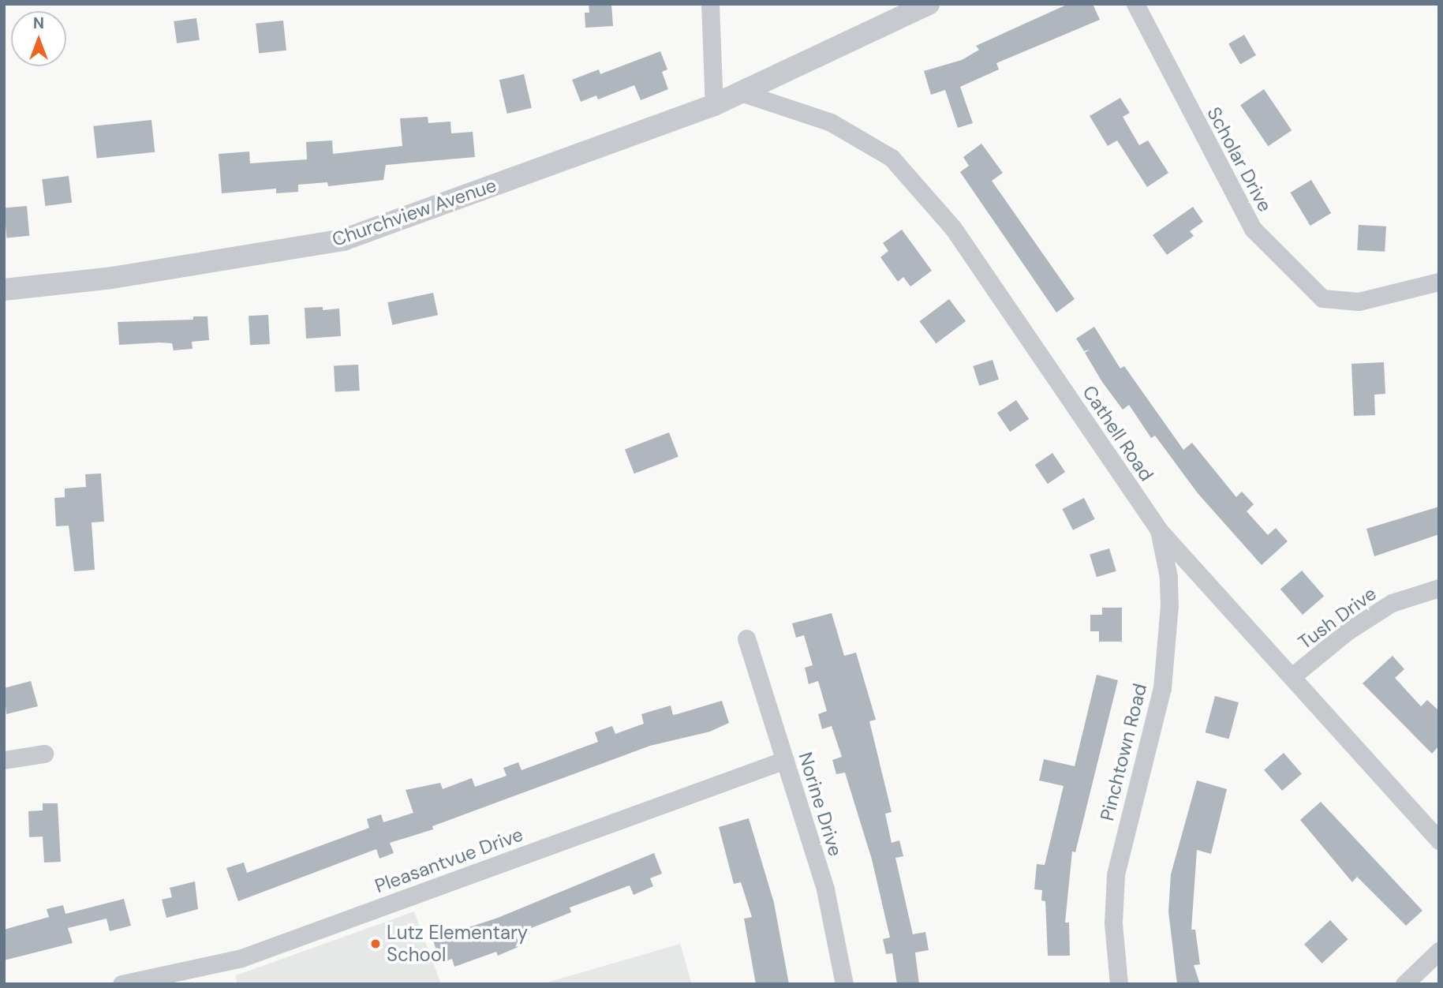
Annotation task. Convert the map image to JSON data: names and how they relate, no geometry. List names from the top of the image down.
{
  "streets": {
    "street": [
      "Scholar Drive",
      "Churchview Avenue",
      "Cathell Road",
      "Tush Drive",
      "Pinchtown Road",
      "Norine Drive",
      "Pleasantvue Drive"
    ]
  },
  "crossings": [
    ["Churchview Avenue", "Cathell Road"],
    ["Cathell Road", "Tush Drive"],
    ["Cathell Road", "Pinchtown Road"],
    ["Norine Drive", "Pleasantvue Drive"]
  ],
  "places": ["Lutz Elementary School"],
  "north": "top"
}
